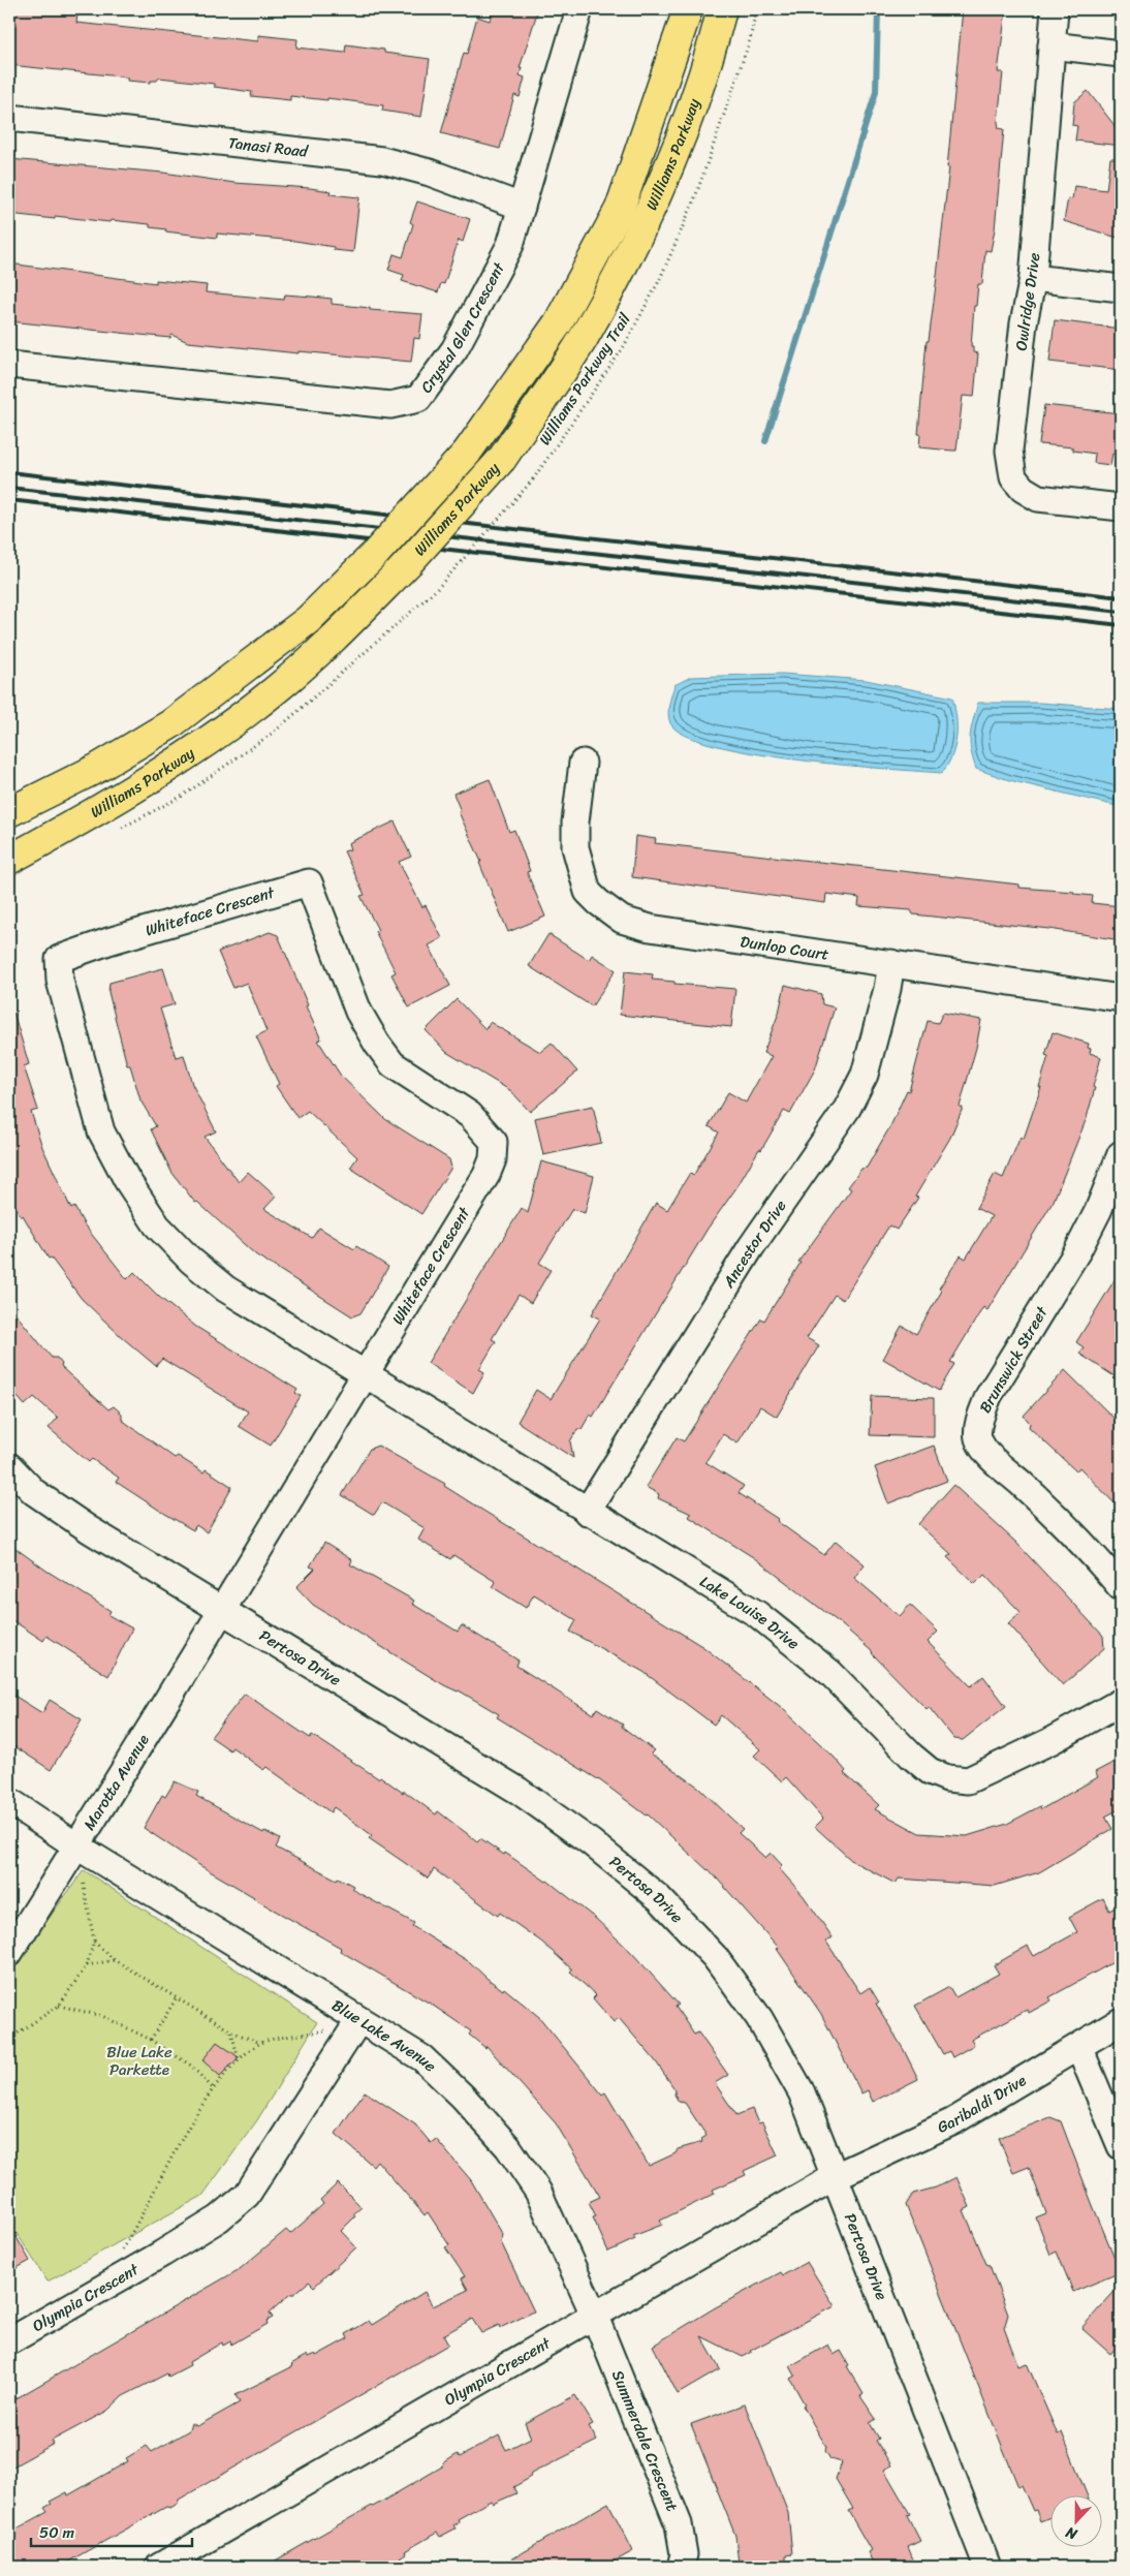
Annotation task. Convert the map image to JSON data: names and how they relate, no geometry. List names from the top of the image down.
{
  "streets": {
    "main road": ["Williams Parkway"],
    "street": [
      "Tanasi Road",
      "Owlridge Drive",
      "Crystal Glen Crescent",
      "Whiteface Crescent",
      "Dunlop Court",
      "Ancestor Drive",
      "Brunswick Street",
      "Lake Louise Drive",
      "Pertosa Drive",
      "Marotta Avenue",
      "Blue Lake Avenue",
      "Garibaldi Drive",
      "Olympia Crescent",
      "Summerdale Crescent"
    ],
    "path": ["Williams Parkway Trail"]
  },
  "crossings": [
    ["Tanasi Road", "Crystal Glen Crescent"],
    ["Whiteface Crescent", "Lake Louise Drive"],
    ["Whiteface Crescent", "Pertosa Drive"],
    ["Whiteface Crescent", "Marotta Avenue"],
    ["Dunlop Court", "Ancestor Drive"],
    ["Ancestor Drive", "Lake Louise Drive"],
    ["Pertosa Drive", "Marotta Avenue"],
    ["Pertosa Drive", "Garibaldi Drive"],
    ["Pertosa Drive", "Olympia Crescent"],
    ["Marotta Avenue", "Blue Lake Avenue"],
    ["Blue Lake Avenue", "Olympia Crescent"],
    ["Blue Lake Avenue", "Summerdale Crescent"],
    ["Garibaldi Drive", "Olympia Crescent"],
    ["Olympia Crescent", "Summerdale Crescent"]
  ],
  "parks": ["Blue Lake Parkette"],
  "scale_bar": "50 m",
  "north": "bottom"
}
